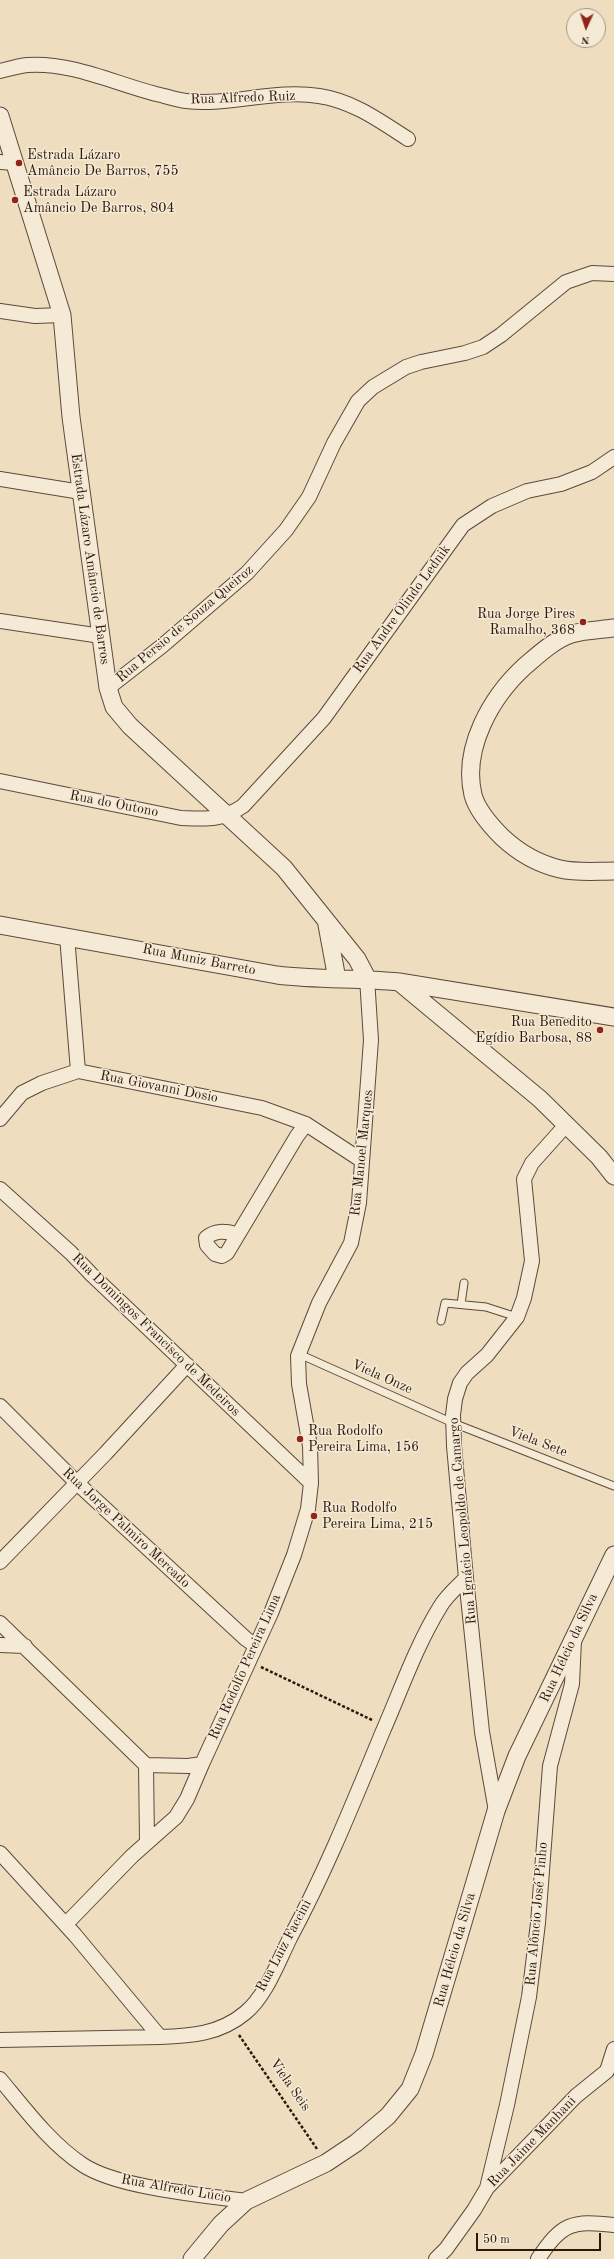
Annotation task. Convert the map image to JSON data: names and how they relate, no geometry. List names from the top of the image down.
{
  "streets": {
    "street": [
      "Rua Alfredo Ruiz",
      "Estrada Lázaro Amâncio de Barros",
      "Rua Andre Olindo Lednik",
      "Rua Persio de Souza Queiroz",
      "Rua do Outono",
      "Rua Muniz Barreto",
      "Rua Giovanni Dosio",
      "Rua Manoel Marques",
      "Rua Domingos Francisco de Medeiros",
      "Rua Ignácio Leopoldo de Camargo",
      "Rua Jorge Palmiro Mercado",
      "Rua Hélcio da Silva",
      "Rua Rodolfo Pereira Lima",
      "Rua Alôncio José Pinho",
      "Rua Luiz Faccini",
      "Rua Jaime Manhani",
      "Rua Alfredo Lúcio"
    ],
    "lane": ["Viela Onze", "Viela Sete"],
    "path": ["Viela Seis"]
  },
  "crossings": [
    ["Estrada Lázaro Amâncio de Barros", "Rua Andre Olindo Lednik"],
    ["Estrada Lázaro Amâncio de Barros", "Rua Persio de Souza Queiroz"],
    ["Estrada Lázaro Amâncio de Barros", "Rua do Outono"],
    ["Estrada Lázaro Amâncio de Barros", "Rua Muniz Barreto"],
    ["Estrada Lázaro Amâncio de Barros", "Rua Manoel Marques"],
    ["Rua Andre Olindo Lednik", "Rua do Outono"],
    ["Rua Muniz Barreto", "Rua Manoel Marques"],
    ["Rua Giovanni Dosio", "Rua Manoel Marques"],
    ["Rua Manoel Marques", "Rua Rodolfo Pereira Lima"],
    ["Rua Domingos Francisco de Medeiros", "Rua Rodolfo Pereira Lima"],
    ["Viela Onze", "Viela Sete"],
    ["Viela Onze", "Rua Ignácio Leopoldo de Camargo"],
    ["Viela Onze", "Rua Rodolfo Pereira Lima"],
    ["Viela Sete", "Rua Ignácio Leopoldo de Camargo"],
    ["Rua Ignácio Leopoldo de Camargo", "Rua Hélcio da Silva"],
    ["Rua Ignácio Leopoldo de Camargo", "Rua Luiz Faccini"],
    ["Rua Jorge Palmiro Mercado", "Rua Rodolfo Pereira Lima"],
    ["Rua Hélcio da Silva", "Rua Alôncio José Pinho"],
    ["Rua Hélcio da Silva", "Viela Seis"],
    ["Rua Hélcio da Silva", "Rua Alfredo Lúcio"],
    ["Rua Alôncio José Pinho", "Rua Jaime Manhani"],
    ["Rua Luiz Faccini", "Viela Seis"]
  ],
  "places": [
    "Estrada Lázaro Amâncio De Barros, 755",
    "Estrada Lázaro Amâncio De Barros, 804",
    "Rua Jorge Pires Ramalho, 368",
    "Rua Benedito Egídio Barbosa, 88",
    "Rua Rodolfo Pereira Lima, 156",
    "Rua Rodolfo Pereira Lima, 215"
  ],
  "scale_bar": "50 m",
  "north": "bottom"
}
